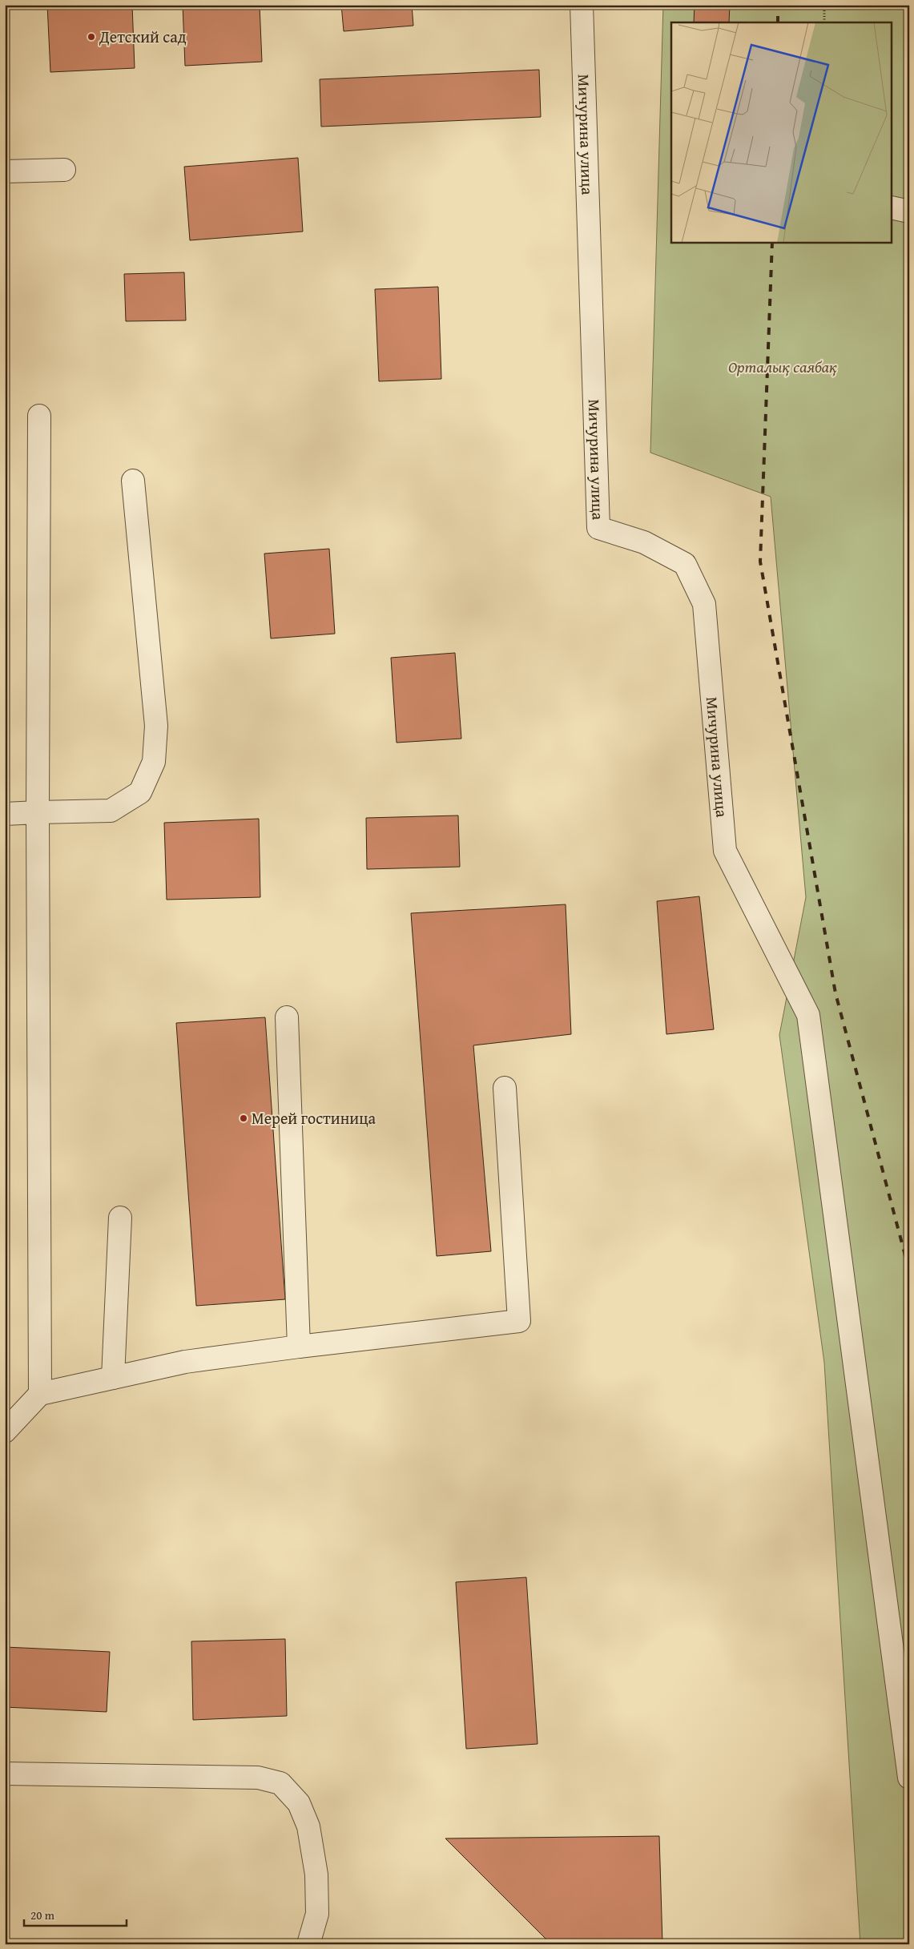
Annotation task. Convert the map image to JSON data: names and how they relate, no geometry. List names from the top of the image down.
{
  "streets": {
    "street": ["Мичурина улица"]
  },
  "parks": ["Орталық саябақ"],
  "places": ["Детский сад", "Мерей гостиница"],
  "scale_bar": "20 m"
}
